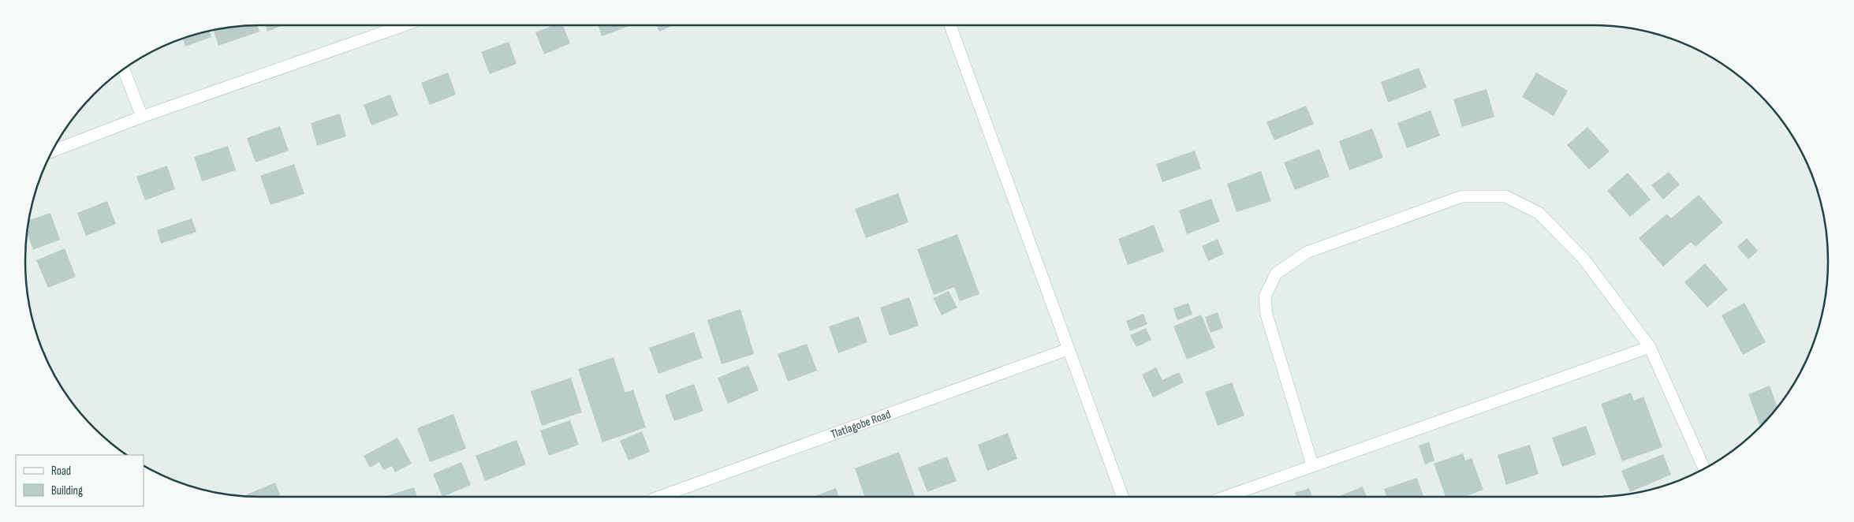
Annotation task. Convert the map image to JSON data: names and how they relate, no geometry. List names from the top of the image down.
{
  "streets": {
    "street": ["Tlatlagobe Road"]
  },
  "legend": ["Road", "Building"]
}
